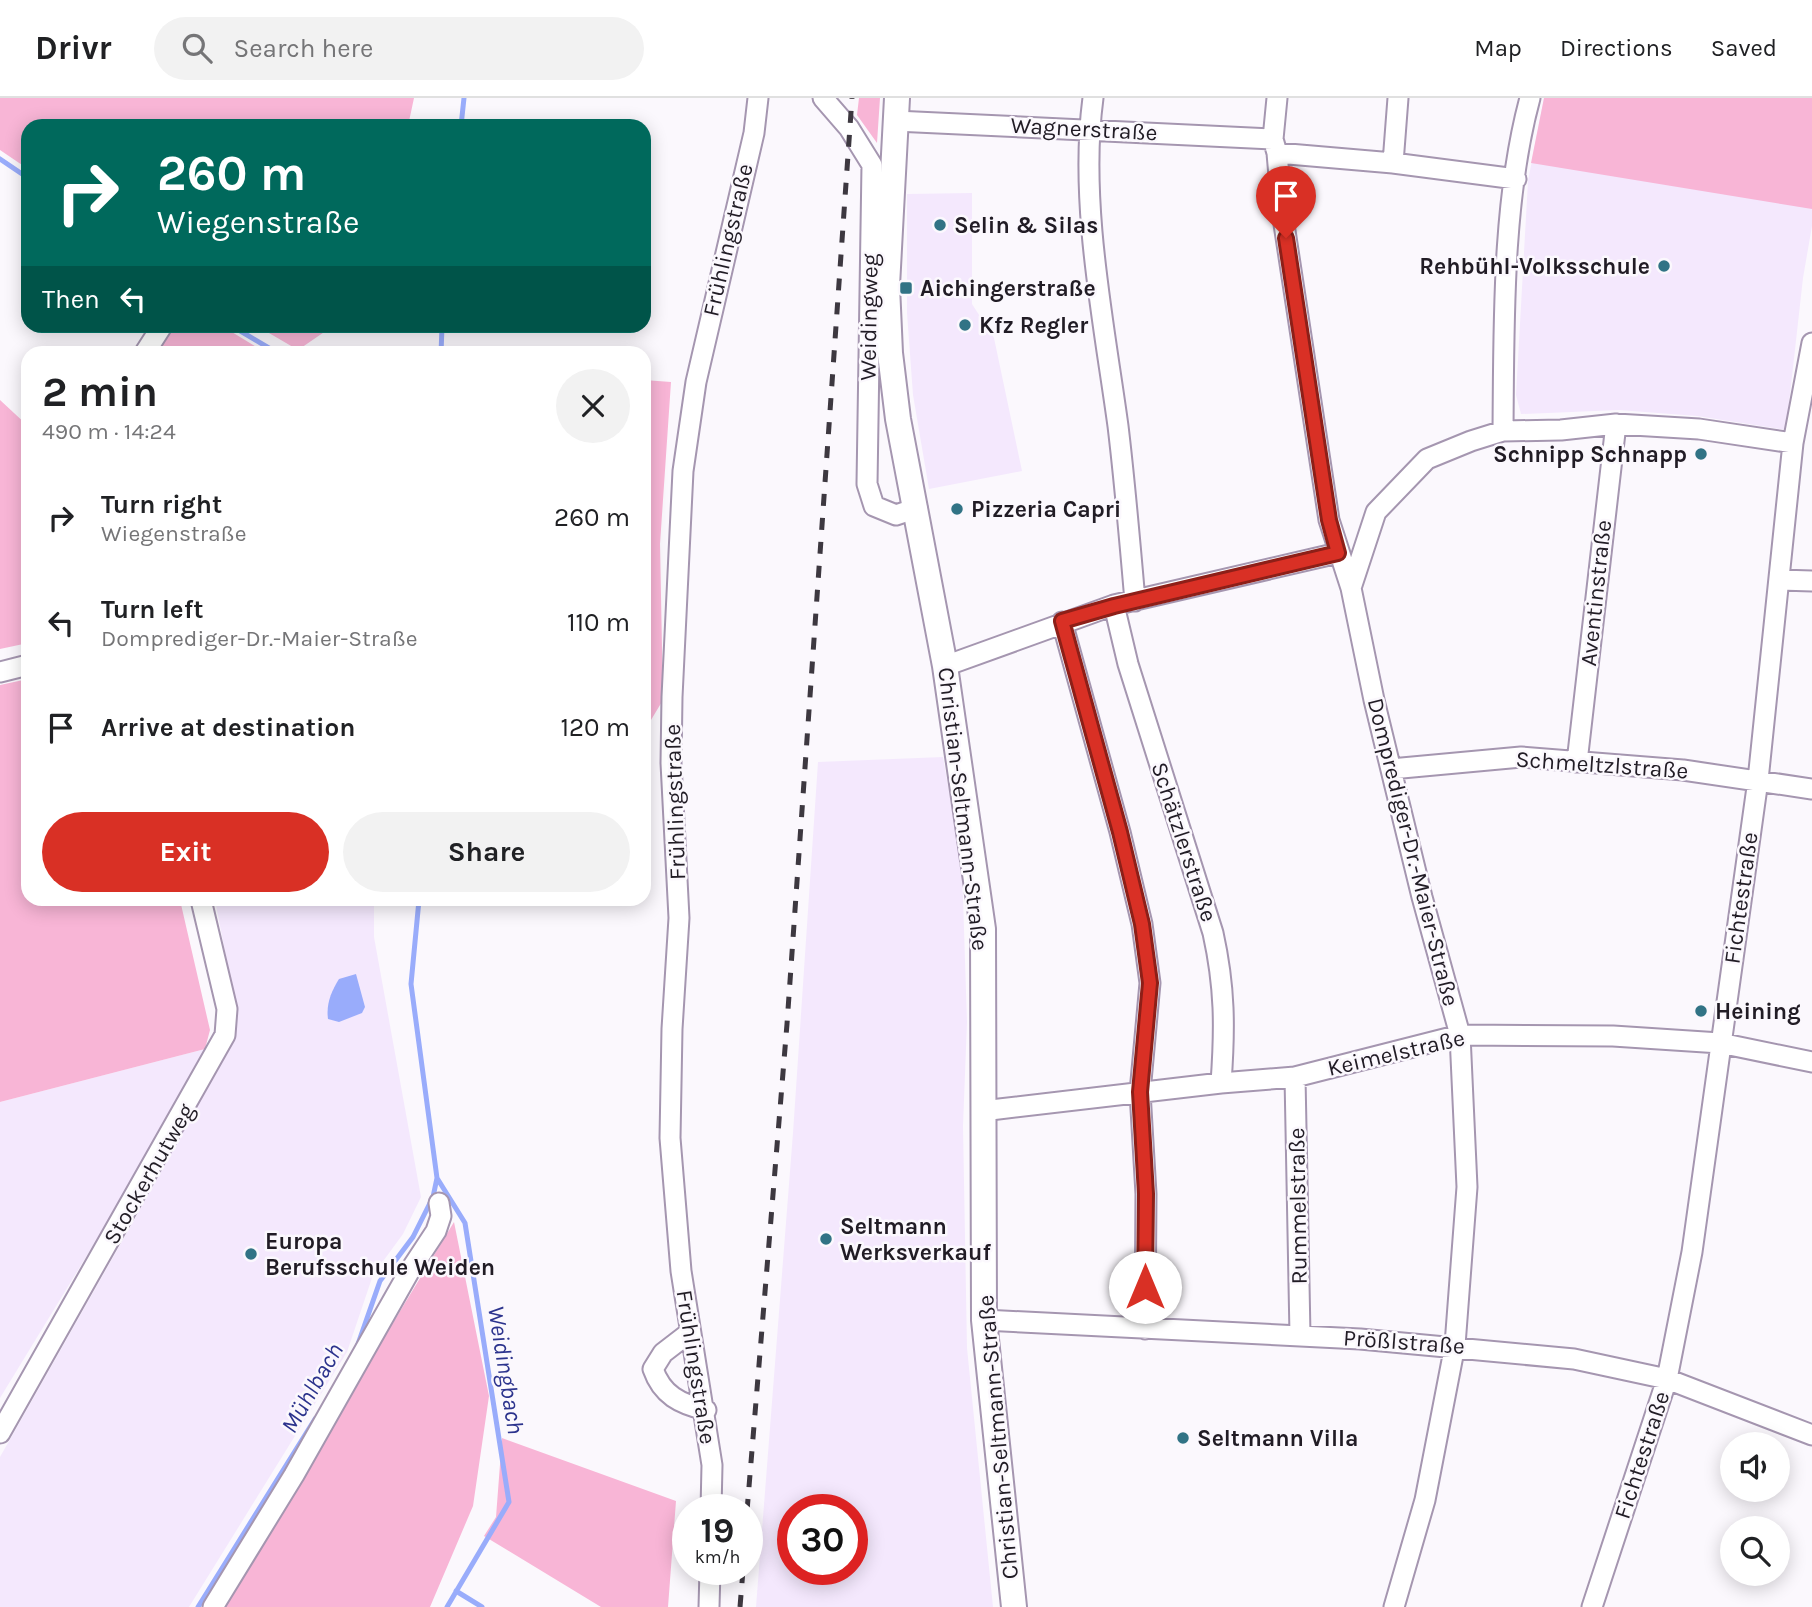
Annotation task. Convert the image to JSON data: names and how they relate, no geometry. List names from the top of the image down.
{
  "streets": {
    "main road": ["Christian-Seltmann-Straße"],
    "street": [
      "Wagnerstraße",
      "Frühlingstraße",
      "Weidingweg",
      "Aventinstraße",
      "Schmeltzlstraße",
      "Schätzlerstraße",
      "Domprediger-Dr.-Maier-Straße",
      "Fichtestraße",
      "Keimelstraße",
      "Stockerhutweg",
      "Rummelstraße",
      "Prößlstraße"
    ]
  },
  "crossings": [
    ["Wagnerstraße", "Christian-Seltmann-Straße"],
    ["Wagnerstraße", "Domprediger-Dr.-Maier-Straße"],
    ["Weidingweg", "Christian-Seltmann-Straße"],
    ["Aventinstraße", "Schmeltzlstraße"],
    ["Schmeltzlstraße", "Domprediger-Dr.-Maier-Straße"],
    ["Schmeltzlstraße", "Fichtestraße"],
    ["Christian-Seltmann-Straße", "Keimelstraße"],
    ["Christian-Seltmann-Straße", "Prößlstraße"],
    ["Schätzlerstraße", "Keimelstraße"],
    ["Domprediger-Dr.-Maier-Straße", "Keimelstraße"],
    ["Domprediger-Dr.-Maier-Straße", "Prößlstraße"],
    ["Fichtestraße", "Keimelstraße"],
    ["Fichtestraße", "Prößlstraße"],
    ["Keimelstraße", "Rummelstraße"],
    ["Rummelstraße", "Prößlstraße"]
  ],
  "water": ["Weidingbach", "Mühlbach"],
  "places": {
    "other": [
      "Selin & Silas",
      "Rehbühl-Volksschule",
      "Kfz Regler",
      "Schnipp Schnapp",
      "Pizzeria Capri",
      "Heining",
      "Seltmann Werksverkauf",
      "Europa Berufsschule Weiden",
      "Seltmann Villa"
    ],
    "transit": ["Aichingerstraße"]
  },
  "page": {
    "header": "Drivr",
    "search": "Search here",
    "nav": ["Map", "Directions", "Saved"],
    "turn": ["260 m", "Wiegenstraße"],
    "then": "Then",
    "heading": ["2 min", "490 m · 14:24"],
    "list": [
      {
        "name": "Turn right",
        "note": "Wiegenstraße",
        "value": "260 m"
      },
      {
        "name": "Turn left",
        "note": "Domprediger-Dr.-Maier-Straße",
        "value": "110 m"
      },
      {
        "name": "Arrive at destination",
        "value": "120 m"
      }
    ],
    "buttons": ["Exit", "Share"],
    "speed": "19 km/h",
    "limit": "30"
  }
}
